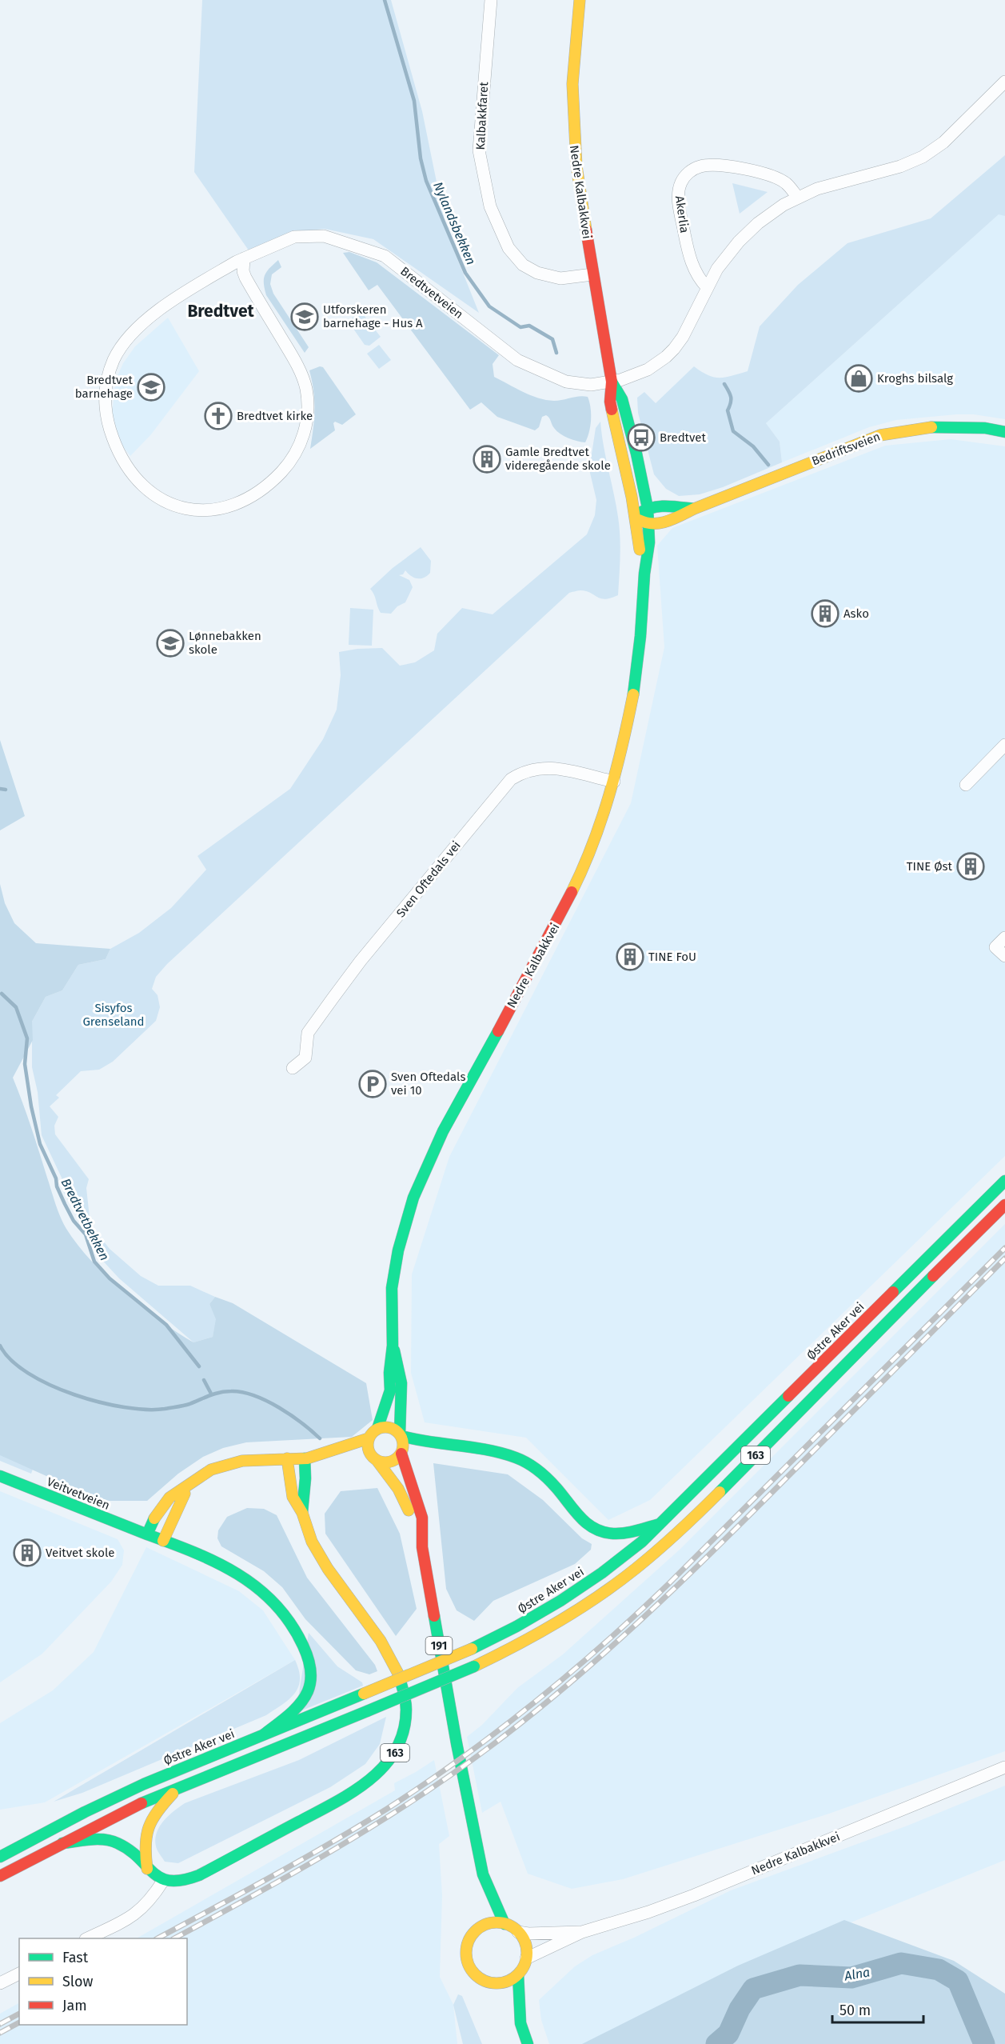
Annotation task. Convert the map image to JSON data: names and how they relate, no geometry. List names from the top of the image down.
{
  "streets": {
    "main road": [
      "Nedre Kalbakkvei",
      "Bedriftsveien",
      "Østre Aker vei",
      "163",
      "Veitvetveien",
      "191"
    ],
    "street": [
      "Kalbakkfaret",
      "Akerlia",
      "Bredtvetveien",
      "Sven Oftedals vei"
    ]
  },
  "crossings": [
    ["Kalbakkfaret", "Nedre Kalbakkvei"],
    ["Nedre Kalbakkvei", "Bredtvetveien"],
    ["Nedre Kalbakkvei", "Bedriftsveien"],
    ["Nedre Kalbakkvei", "Sven Oftedals vei"],
    ["Nedre Kalbakkvei", "191"],
    ["Østre Aker vei", "163"],
    ["163", "Veitvetveien"]
  ],
  "districts": ["Bredtvet"],
  "water": ["Nylandsbekken", "Bredtvetbekken", "Alna"],
  "parks": ["Sisyfos Grenseland"],
  "places": {
    "school or university": ["Utforskeren barnehage - Hus A", "Bredtvet barnehage", "Lønnebakken skole"],
    "shop": ["Kroghs bilsalg"],
    "church": ["Bredtvet kirke"],
    "bus stop": ["Bredtvet"],
    "building": [
      "Gamle Bredtvet videregående skole",
      "Asko",
      "TINE Øst",
      "TINE FoU",
      "Veitvet skole"
    ],
    "parking": ["Sven Oftedals vei 10"]
  },
  "legend": ["Fast", "Slow", "Jam"],
  "scale_bar": "50 m"
}
